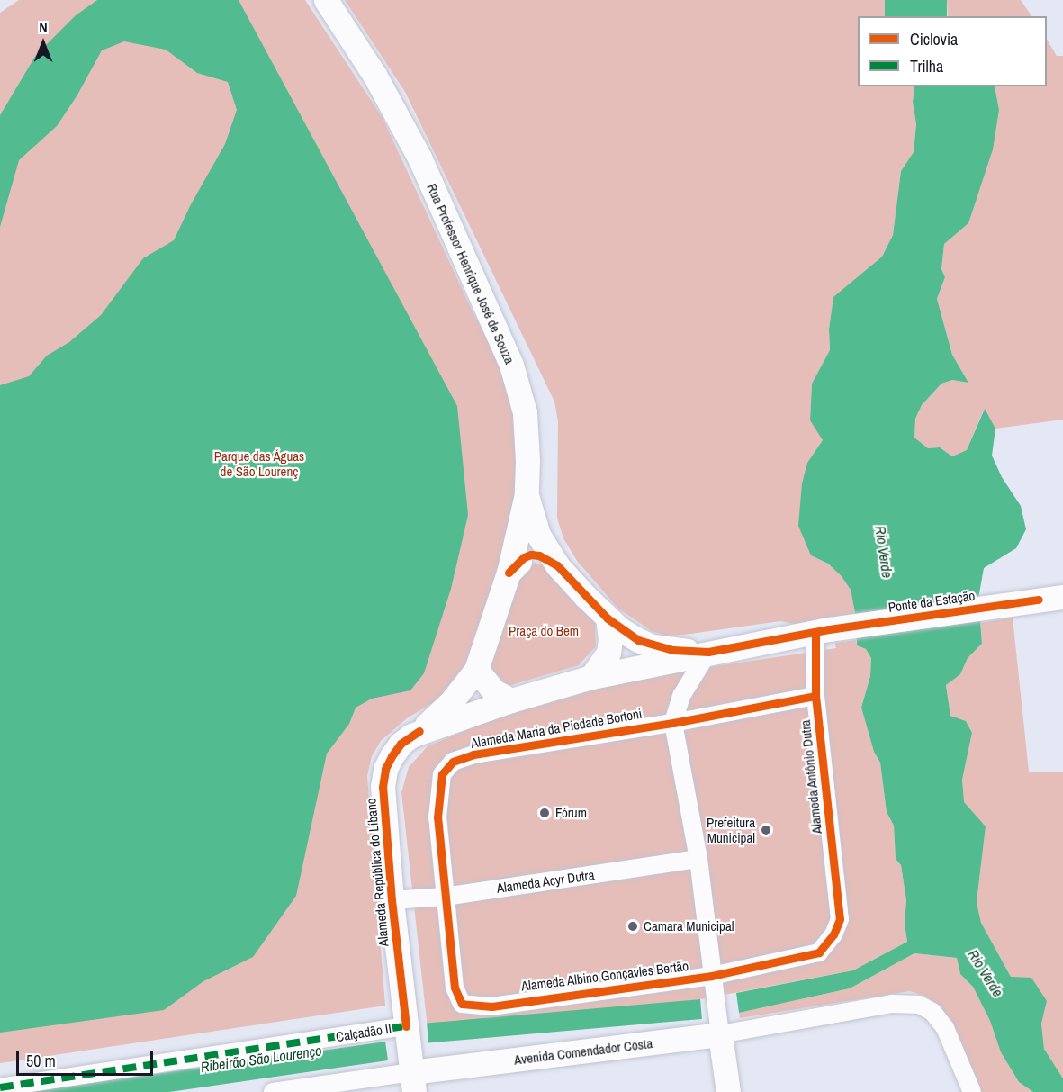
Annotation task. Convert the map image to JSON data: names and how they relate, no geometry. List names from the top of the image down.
{
  "streets": {
    "main road": [
      "Rua Professor Henrique José de Souza",
      "Ponte da Estação",
      "Alameda Maria da Piedade Bortoni",
      "Alameda República do Líbano",
      "Avenida Comendador Costa"
    ],
    "street": [
      "Alameda Antônio Dutra",
      "Alameda Acyr Dutra",
      "Alameda Albino Gonçavles Bertão",
      "Calçadão II"
    ]
  },
  "crossings": [
    ["Rua Professor Henrique José de Souza", "Alameda Maria da Piedade Bortoni"],
    ["Ponte da Estação", "Alameda Maria da Piedade Bortoni"],
    ["Ponte da Estação", "Alameda Antônio Dutra"],
    ["Alameda Maria da Piedade Bortoni", "Alameda Antônio Dutra"],
    ["Alameda Maria da Piedade Bortoni", "Alameda República do Líbano"],
    ["Alameda Maria da Piedade Bortoni", "Alameda Acyr Dutra"],
    ["Alameda Maria da Piedade Bortoni", "Alameda Albino Gonçavles Bertão"],
    ["Alameda Antônio Dutra", "Alameda Albino Gonçavles Bertão"],
    ["Alameda República do Líbano", "Alameda Acyr Dutra"],
    ["Alameda República do Líbano", "Calçadão II"],
    ["Alameda República do Líbano", "Avenida Comendador Costa"],
    ["Alameda Acyr Dutra", "Alameda Albino Gonçavles Bertão"]
  ],
  "water": ["Rio Verde", "Ribeirão São Lourenço"],
  "parks": ["Parque das Águas de São Lourenç", "Praça do Bem"],
  "places": ["Fórum", "Prefeitura Municipal", "Camara Municipal"],
  "legend": ["Ciclovia", "Trilha"],
  "scale_bar": "50 m",
  "north": "top"
}
